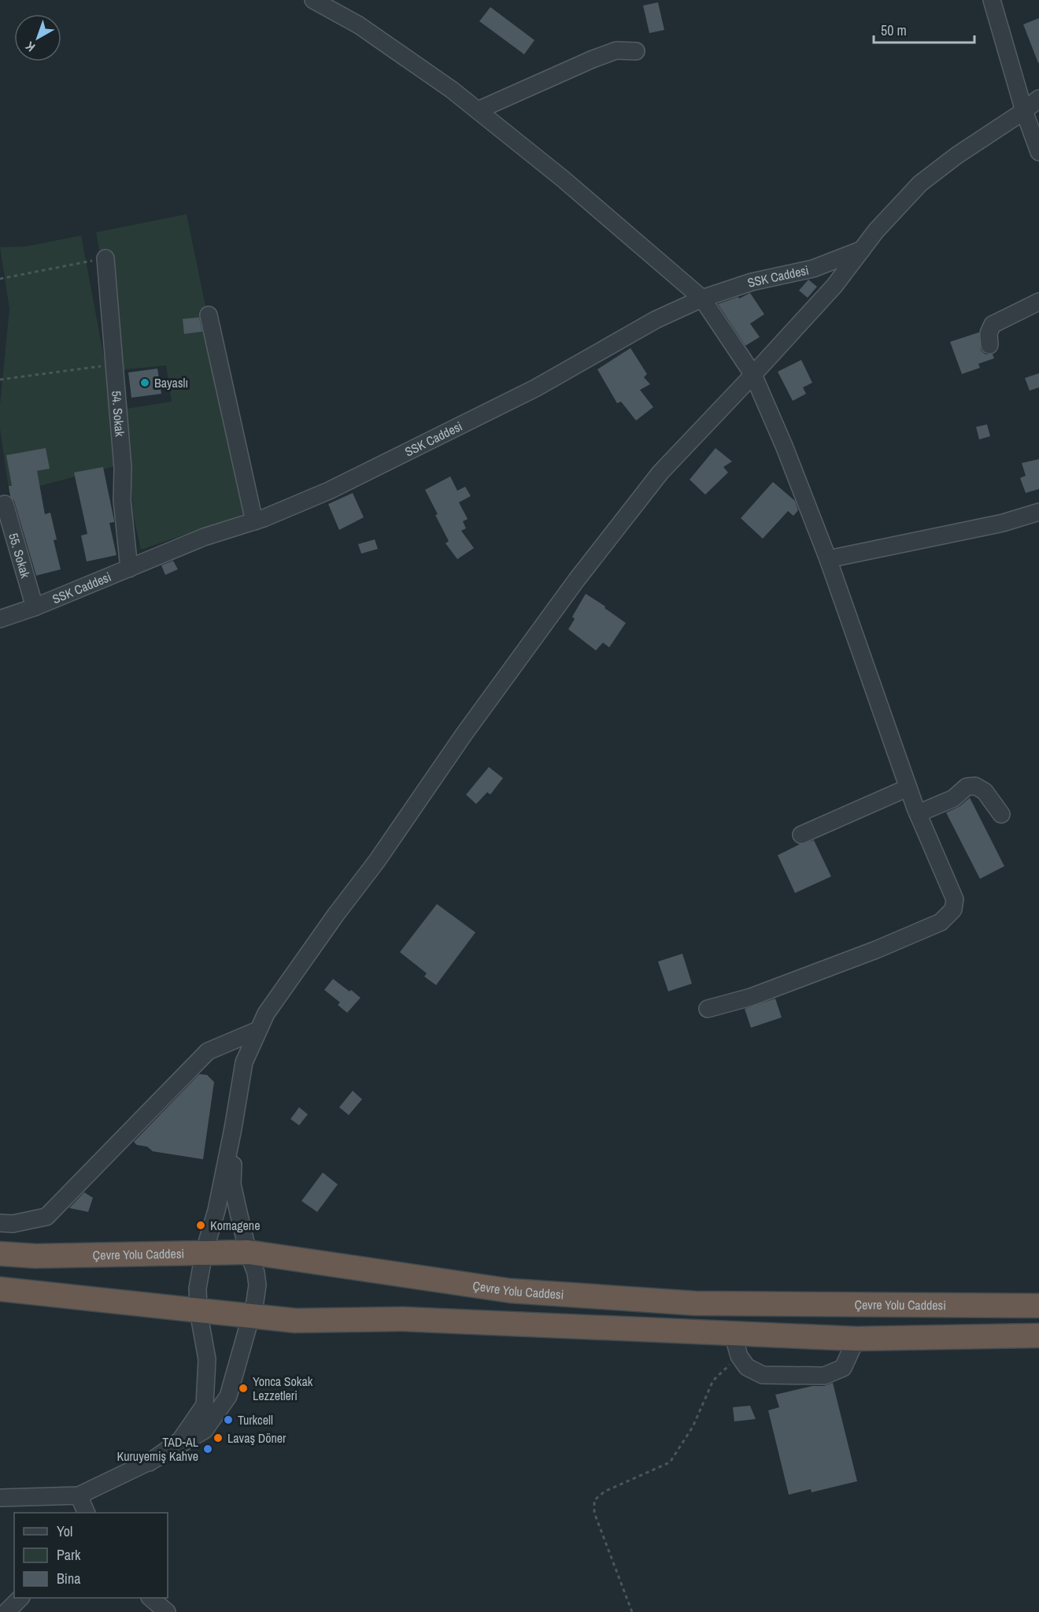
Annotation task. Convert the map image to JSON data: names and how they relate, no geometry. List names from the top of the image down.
{
  "streets": {
    "highway": ["Çevre Yolu Caddesi"],
    "street": ["SSK Caddesi", "54. Sokak", "55. Sokak"]
  },
  "crossings": [
    ["SSK Caddesi", "54. Sokak"],
    ["SSK Caddesi", "55. Sokak"]
  ],
  "places": [
    "Bayaslı",
    "Komagene",
    "Yonca Sokak Lezzetleri",
    "Turkcell",
    "Lavaş Döner",
    "TAD-AL Kuruyemiş Kahve"
  ],
  "legend": ["Yol", "Park", "Bina"],
  "scale_bar": "50 m",
  "north": "bottom left"
}
